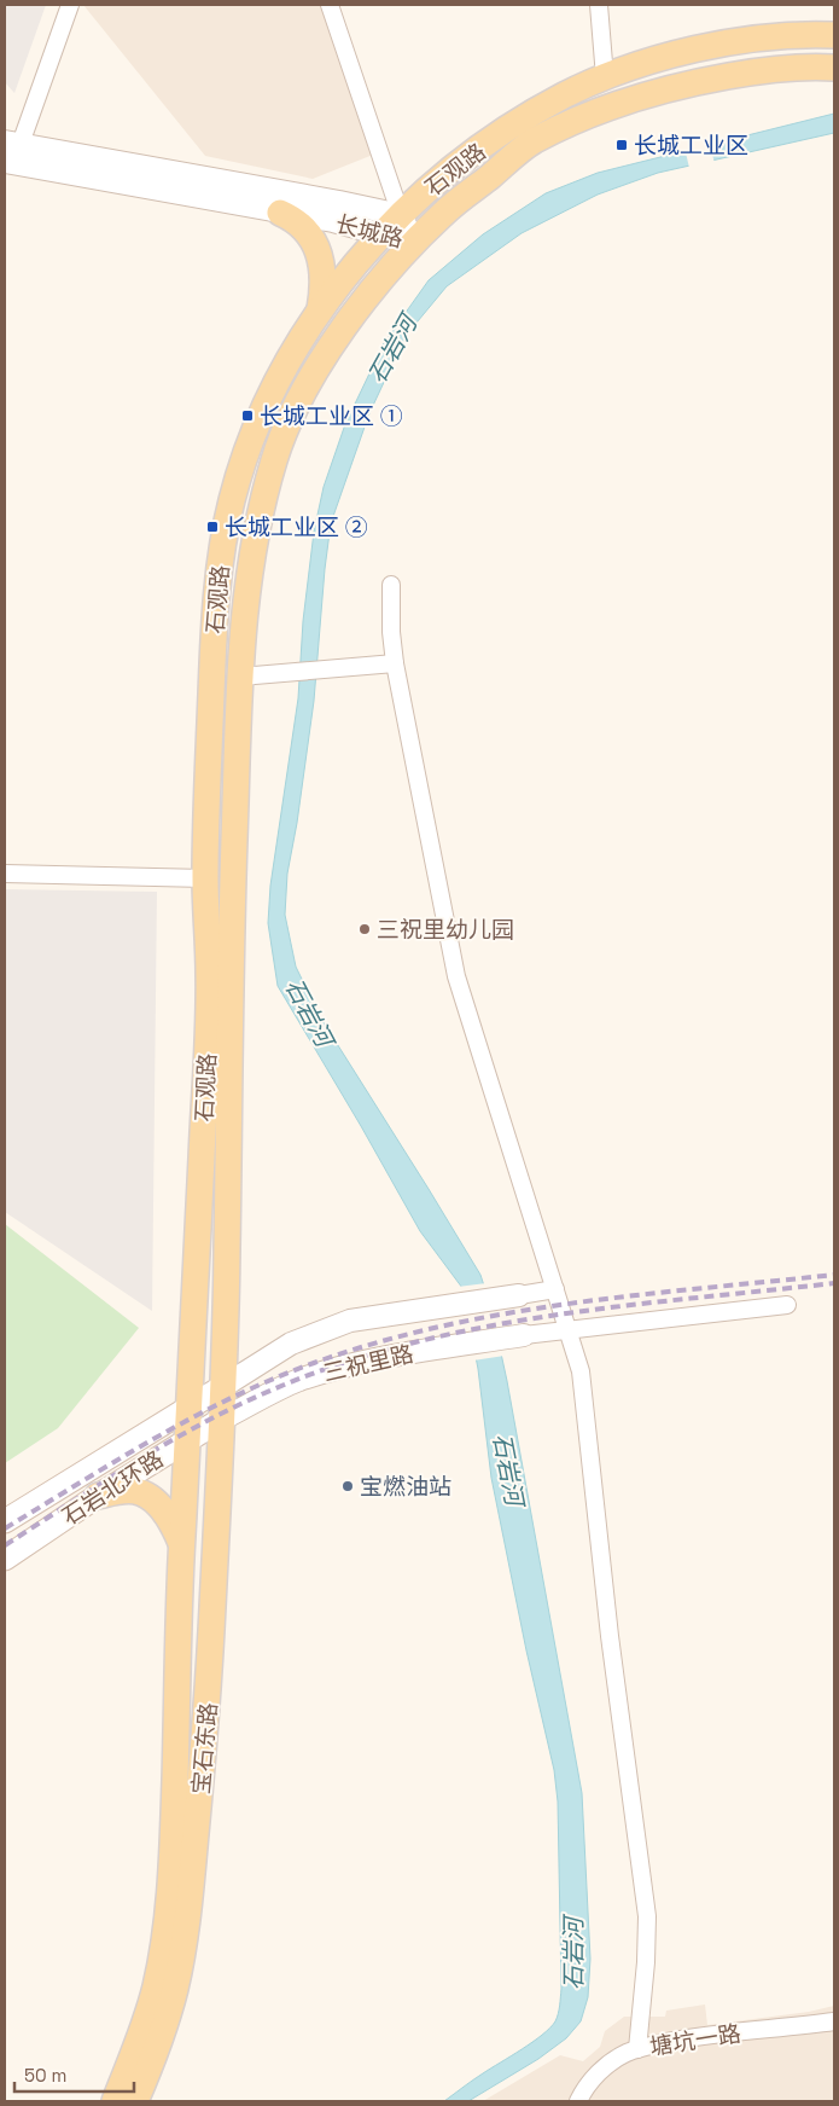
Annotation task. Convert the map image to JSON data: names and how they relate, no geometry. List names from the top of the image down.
{
  "streets": {
    "main road": ["石观路", "石岩北环路", "宝石东路"],
    "street": ["长城路", "三祝里路", "塘坑一路"]
  },
  "crossings": [
    ["石观路", "长城路"],
    ["石观路", "三祝里路"],
    ["石观路", "石岩北环路"],
    ["石观路", "宝石东路"],
    ["三祝里路", "石岩北环路"],
    ["三祝里路", "宝石东路"],
    ["石岩北环路", "宝石东路"]
  ],
  "water": ["石岩河"],
  "places": {
    "transit": ["长城工业区", "长城工业区 ①", "长城工业区 ②"],
    "other": ["三祝里幼儿园", "宝燃油站"]
  },
  "scale_bar": "50 m"
}
